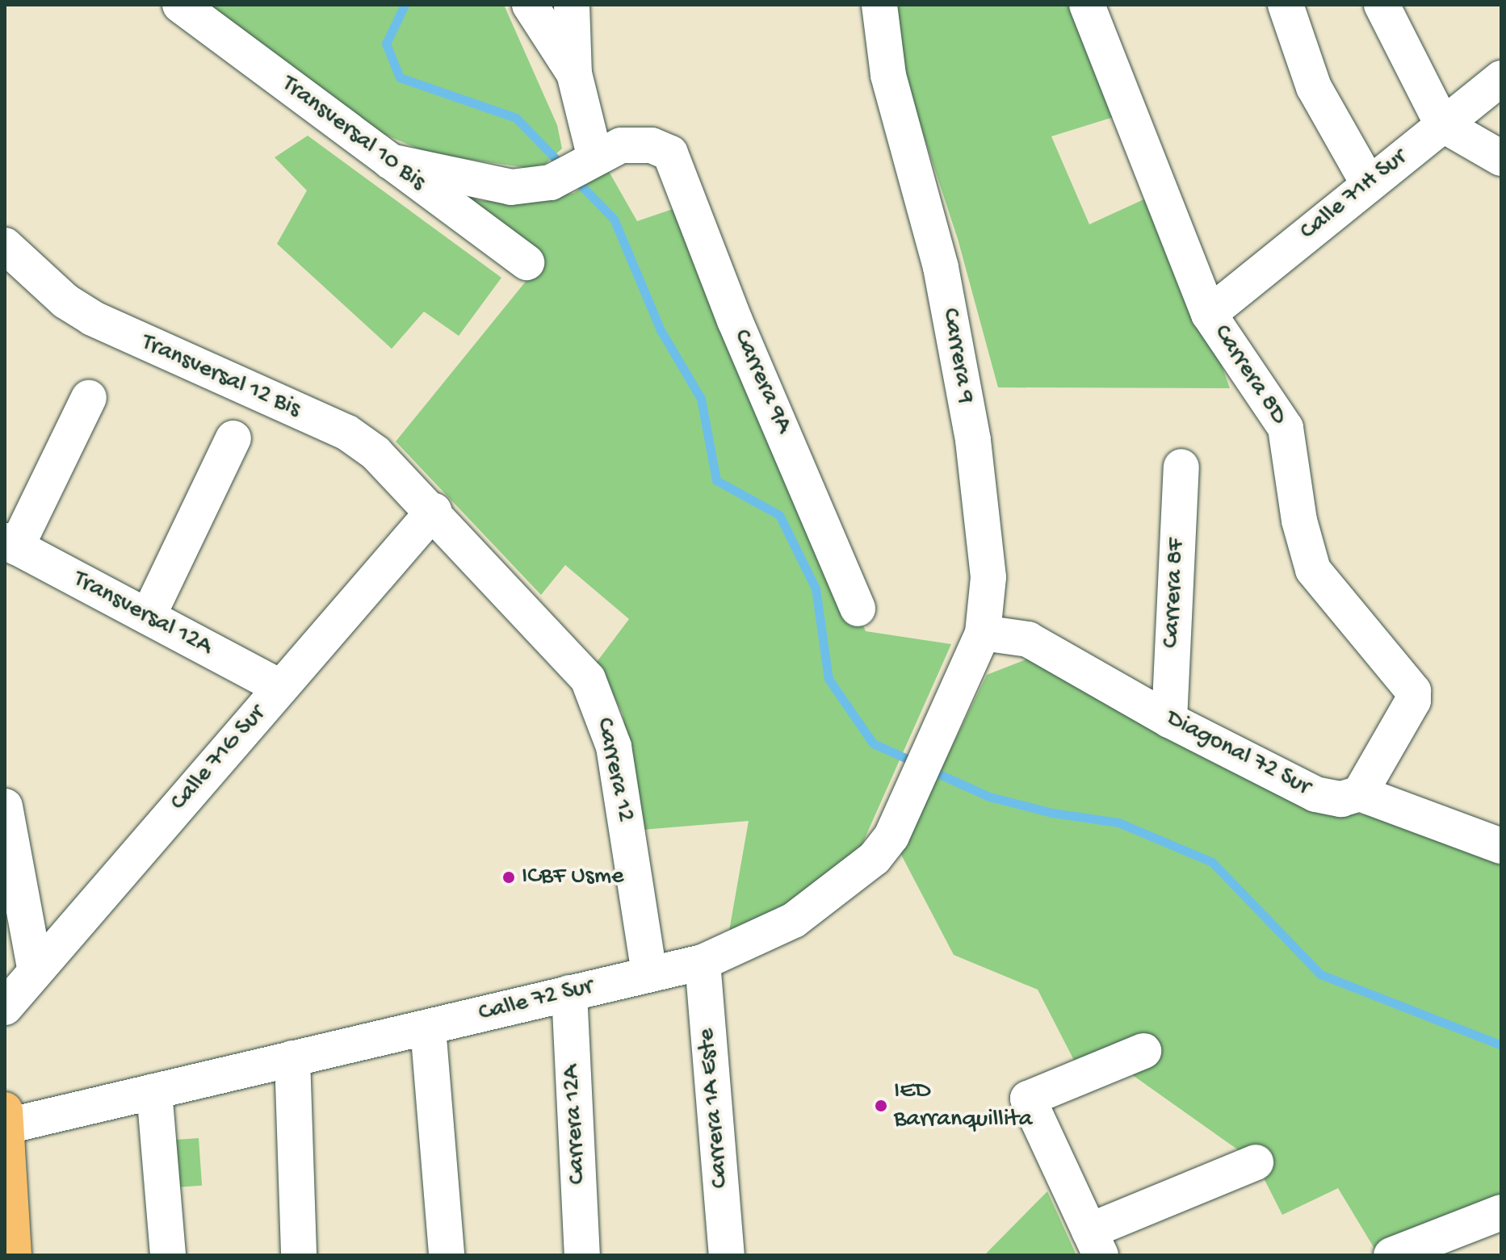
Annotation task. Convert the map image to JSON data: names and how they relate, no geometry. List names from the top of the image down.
{
  "streets": {
    "street": [
      "Transversal 10 Bis",
      "Calle 71H Sur",
      "Carrera 9",
      "Carrera 8D",
      "Transversal 12 Bis",
      "Carrera 9A",
      "Carrera 8F",
      "Transversal 12A",
      "Diagonal 72 Sur",
      "Calle 71G Sur",
      "Carrera 12",
      "Calle 72 Sur",
      "Carrera 1A Este",
      "Carrera 12A"
    ]
  },
  "crossings": [
    ["Calle 71H Sur", "Carrera 8D"],
    ["Carrera 9", "Diagonal 72 Sur"],
    ["Carrera 9", "Calle 72 Sur"],
    ["Carrera 8D", "Diagonal 72 Sur"],
    ["Transversal 12 Bis", "Calle 71G Sur"],
    ["Transversal 12 Bis", "Carrera 12"],
    ["Carrera 8F", "Diagonal 72 Sur"],
    ["Transversal 12A", "Calle 71G Sur"],
    ["Calle 71G Sur", "Carrera 12"],
    ["Carrera 12", "Calle 72 Sur"],
    ["Calle 72 Sur", "Carrera 1A Este"],
    ["Calle 72 Sur", "Carrera 12A"]
  ],
  "places": ["ICBF Usme", "IED Barranquillita"]
}
